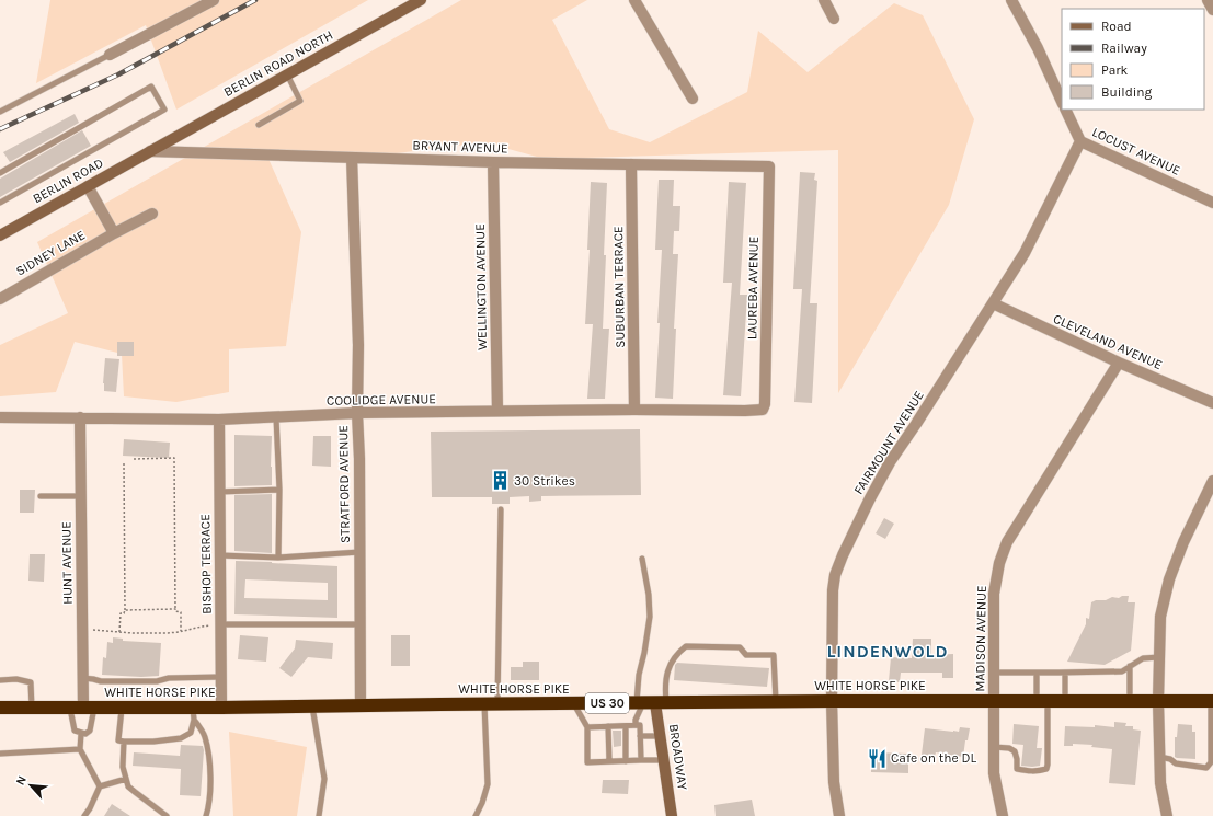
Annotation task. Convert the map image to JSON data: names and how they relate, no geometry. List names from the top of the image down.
{
  "streets": {
    "highway": ["WHITE HORSE PIKE", "US 30"],
    "street": [
      "BERLIN ROAD NORTH",
      "BRYANT AVENUE",
      "LOCUST AVENUE",
      "BERLIN ROAD",
      "SIDNEY LANE",
      "WELLINGTON AVENUE",
      "SUBURBAN TERRACE",
      "LAUREBA AVENUE",
      "CLEVELAND AVENUE",
      "COOLIDGE AVENUE",
      "FAIRMOUNT AVENUE",
      "STRATFORD AVENUE",
      "HUNT AVENUE",
      "BISHOP TERRACE",
      "MADISON AVENUE",
      "BROADWAY"
    ]
  },
  "crossings": [
    ["BERLIN ROAD NORTH", "BRYANT AVENUE"],
    ["BERLIN ROAD NORTH", "BERLIN ROAD"],
    ["BRYANT AVENUE", "BERLIN ROAD"],
    ["BRYANT AVENUE", "WELLINGTON AVENUE"],
    ["BRYANT AVENUE", "SUBURBAN TERRACE"],
    ["BRYANT AVENUE", "LAUREBA AVENUE"],
    ["BRYANT AVENUE", "STRATFORD AVENUE"],
    ["LOCUST AVENUE", "FAIRMOUNT AVENUE"],
    ["WELLINGTON AVENUE", "COOLIDGE AVENUE"],
    ["SUBURBAN TERRACE", "COOLIDGE AVENUE"],
    ["LAUREBA AVENUE", "COOLIDGE AVENUE"],
    ["CLEVELAND AVENUE", "FAIRMOUNT AVENUE"],
    ["CLEVELAND AVENUE", "MADISON AVENUE"],
    ["COOLIDGE AVENUE", "STRATFORD AVENUE"],
    ["COOLIDGE AVENUE", "HUNT AVENUE"],
    ["COOLIDGE AVENUE", "BISHOP TERRACE"],
    ["FAIRMOUNT AVENUE", "WHITE HORSE PIKE"],
    ["STRATFORD AVENUE", "WHITE HORSE PIKE"],
    ["HUNT AVENUE", "WHITE HORSE PIKE"],
    ["BISHOP TERRACE", "WHITE HORSE PIKE"],
    ["MADISON AVENUE", "WHITE HORSE PIKE"],
    ["WHITE HORSE PIKE", "BROADWAY"]
  ],
  "districts": ["LINDENWOLD"],
  "places": {
    "building": ["30 Strikes"],
    "restaurant": ["Cafe on the DL"]
  },
  "legend": [
    "Road",
    "Railway",
    "Park",
    "Building"
  ],
  "north": "top left"
}
